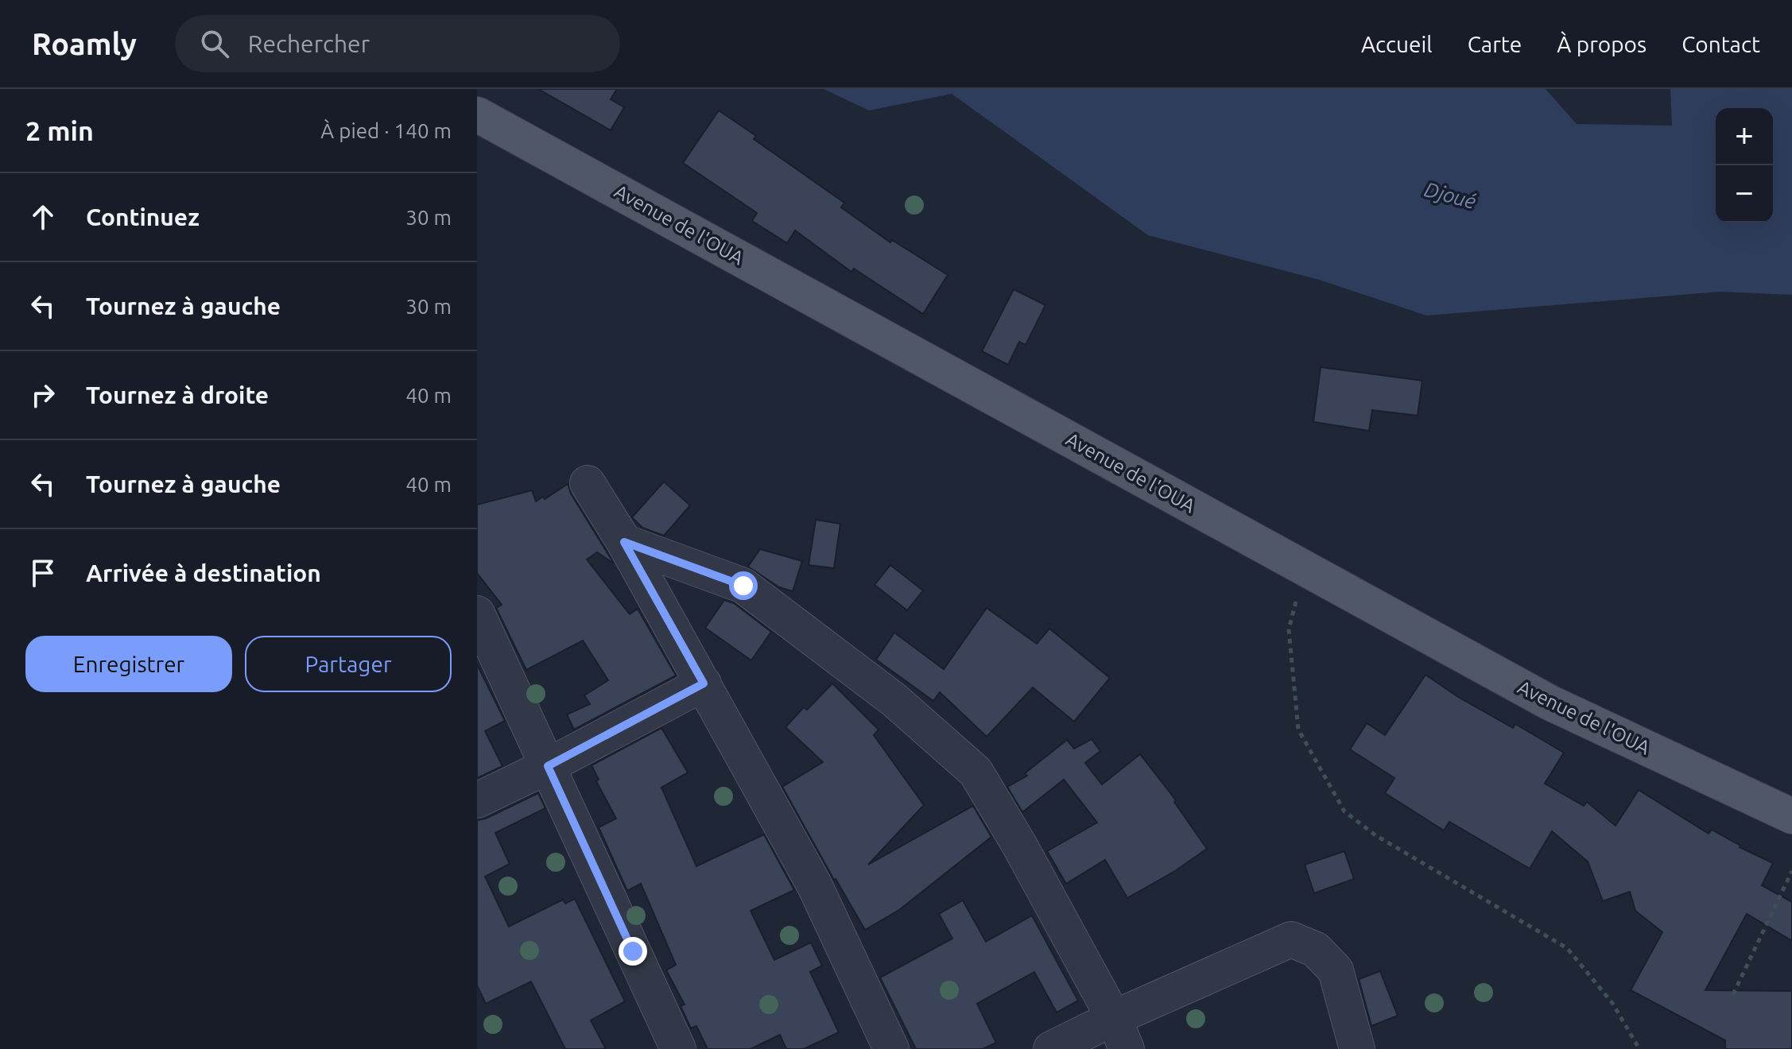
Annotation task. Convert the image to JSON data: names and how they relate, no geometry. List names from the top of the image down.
{
  "streets": {
    "main road": ["Avenue de l'OUA"]
  },
  "water": ["Djoué"],
  "page": {
    "header": "Roamly",
    "search": "Rechercher",
    "nav": [
      "Accueil",
      "Carte",
      "À propos",
      "Contact"
    ],
    "heading": ["2 min", "À pied · 140 m"],
    "map_buttons": ["+", "−"],
    "list": [
      ["Continuez", "30 m"],
      ["Tournez à gauche", "30 m"],
      ["Tournez à droite", "40 m"],
      ["Tournez à gauche", "40 m"],
      "Arrivée à destination"
    ],
    "buttons": ["Enregistrer", "Partager"]
  }
}
